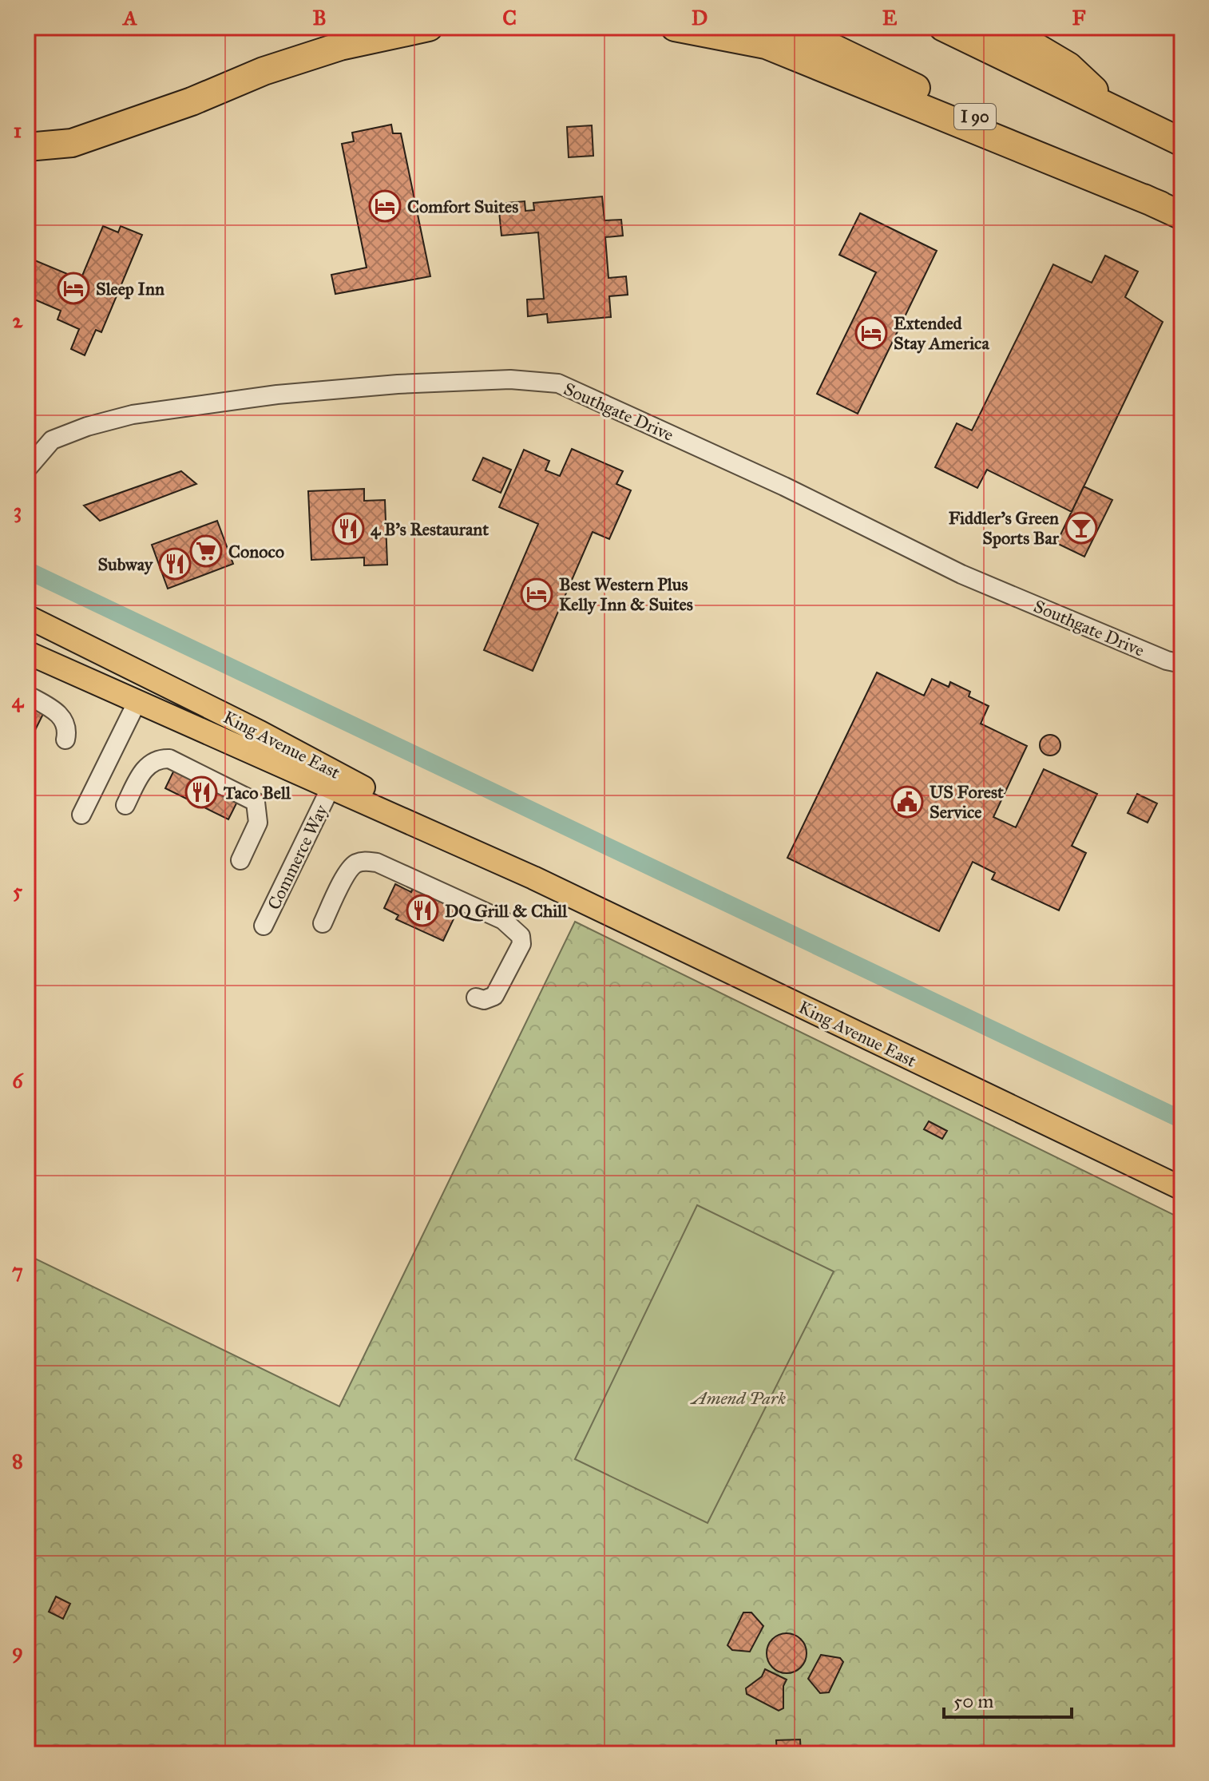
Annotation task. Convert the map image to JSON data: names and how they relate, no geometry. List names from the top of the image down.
{
  "streets": {
    "highway": ["I 90"],
    "main road": ["King Avenue East"],
    "street": ["Southgate Drive", "Commerce Way"]
  },
  "crossings": [
    ["King Avenue East", "Commerce Way"]
  ],
  "parks": ["Amend Park"],
  "places": {
    "hotel": [
      "Comfort Suites",
      "Sleep Inn",
      "Extended Stay America",
      "Best Western Plus Kelly Inn & Suites"
    ],
    "bar": ["Fiddler's Green Sports Bar"],
    "restaurant": [
      "4 B's Restaurant",
      "Subway",
      "Taco Bell",
      "DQ Grill & Chill"
    ],
    "supermarket": ["Conoco"],
    "public building": ["US Forest Service"]
  },
  "scale_bar": "50 m",
  "grid": {
    "columns": [
      "A",
      "B",
      "C",
      "D",
      "E",
      "F"
    ],
    "rows": [
      "1",
      "2",
      "3",
      "4",
      "5",
      "6",
      "7",
      "8",
      "9"
    ]
  }
}
